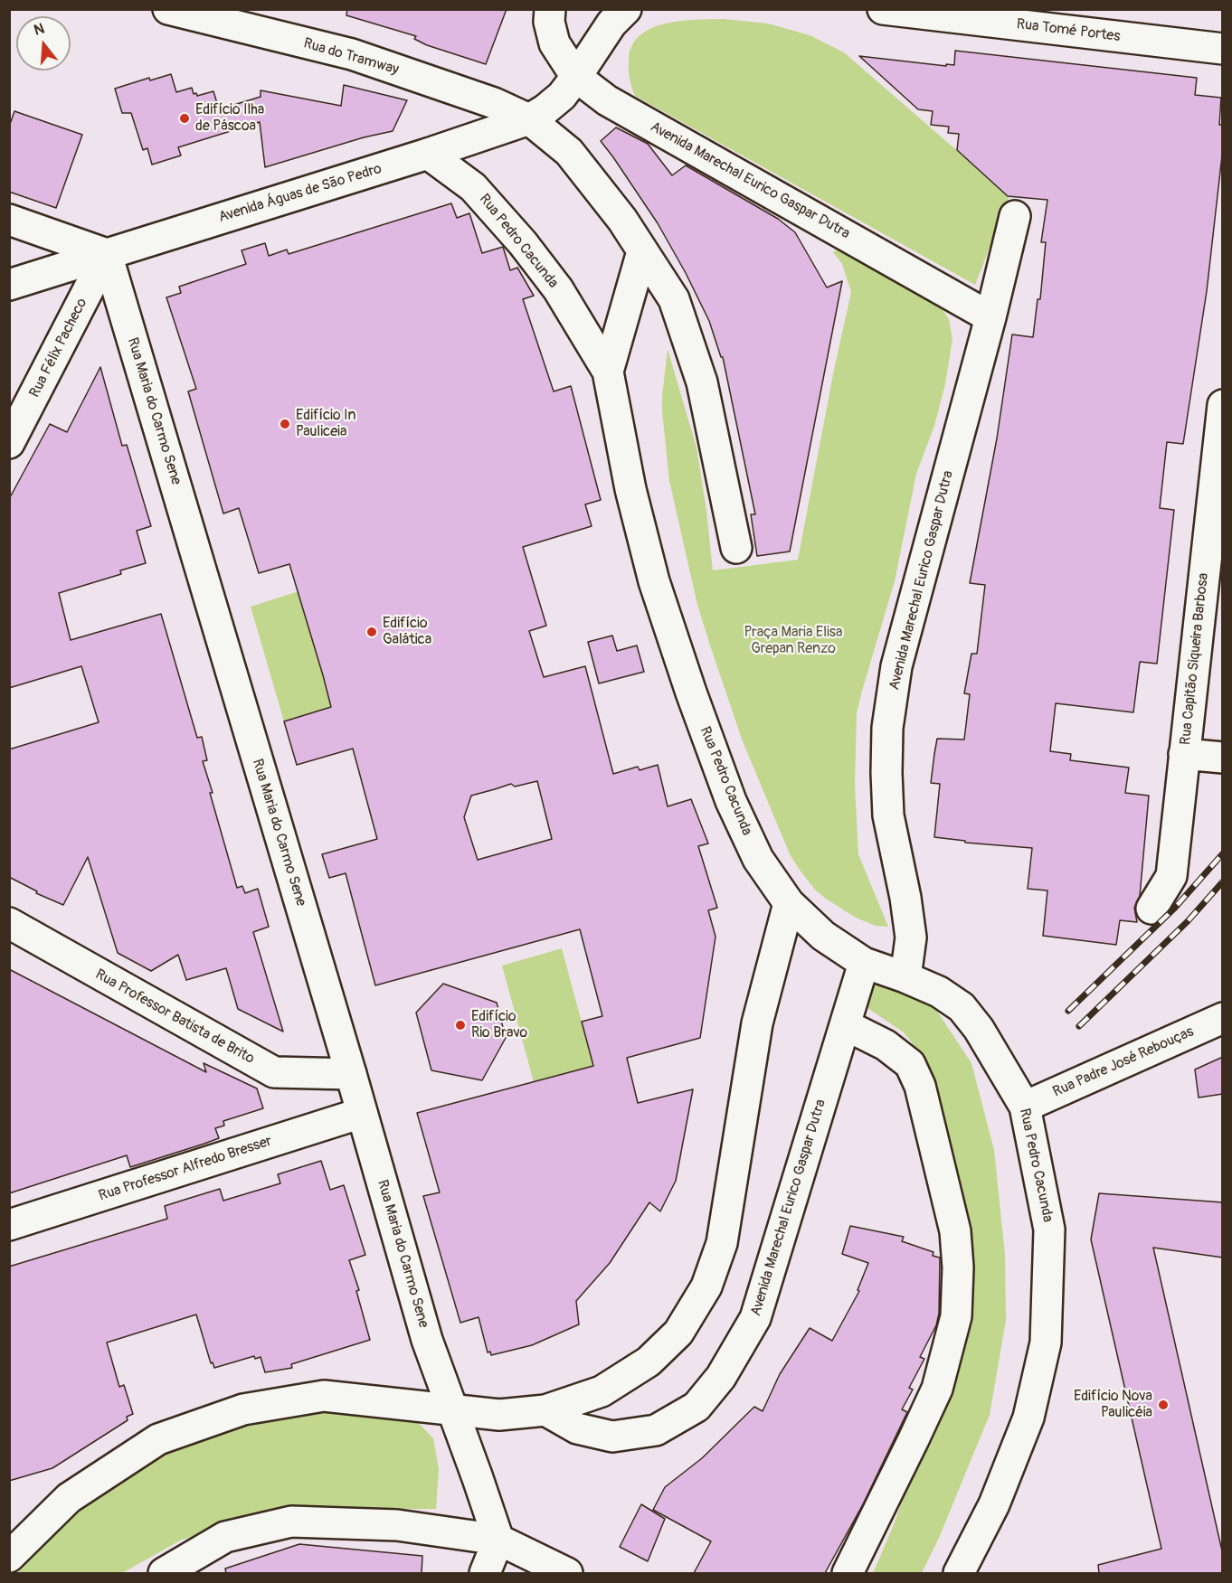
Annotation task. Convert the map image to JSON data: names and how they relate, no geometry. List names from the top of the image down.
{
  "streets": {
    "street": [
      "Rua Tomé Portes",
      "Rua do Tramway",
      "Avenida Marechal Eurico Gaspar Dutra",
      "Avenida Águas de São Pedro",
      "Rua Pedro Cacunda",
      "Rua Félix Pacheco",
      "Rua Maria do Carmo Sene",
      "Rua Capitão Siqueira Barbosa",
      "Rua Professor Batista de Brito",
      "Rua Padre José Rebouças",
      "Rua Professor Alfredo Bresser"
    ]
  },
  "crossings": [
    ["Rua do Tramway", "Avenida Águas de São Pedro"],
    ["Avenida Marechal Eurico Gaspar Dutra", "Avenida Águas de São Pedro"],
    ["Avenida Marechal Eurico Gaspar Dutra", "Rua Pedro Cacunda"],
    ["Avenida Águas de São Pedro", "Rua Pedro Cacunda"],
    ["Avenida Águas de São Pedro", "Rua Félix Pacheco"],
    ["Avenida Águas de São Pedro", "Rua Maria do Carmo Sene"],
    ["Rua Pedro Cacunda", "Rua Padre José Rebouças"],
    ["Rua Félix Pacheco", "Rua Maria do Carmo Sene"],
    ["Rua Maria do Carmo Sene", "Rua Professor Batista de Brito"],
    ["Rua Maria do Carmo Sene", "Rua Professor Alfredo Bresser"]
  ],
  "parks": ["Praça Maria Elisa Grepan Renzo"],
  "places": [
    "Edifício Ilha de Páscoa",
    "Edifício In Pauliceia",
    "Edifício Galática",
    "Edifício Rio Bravo",
    "Edifício Nova Paulicéia"
  ],
  "north": "top"
}
